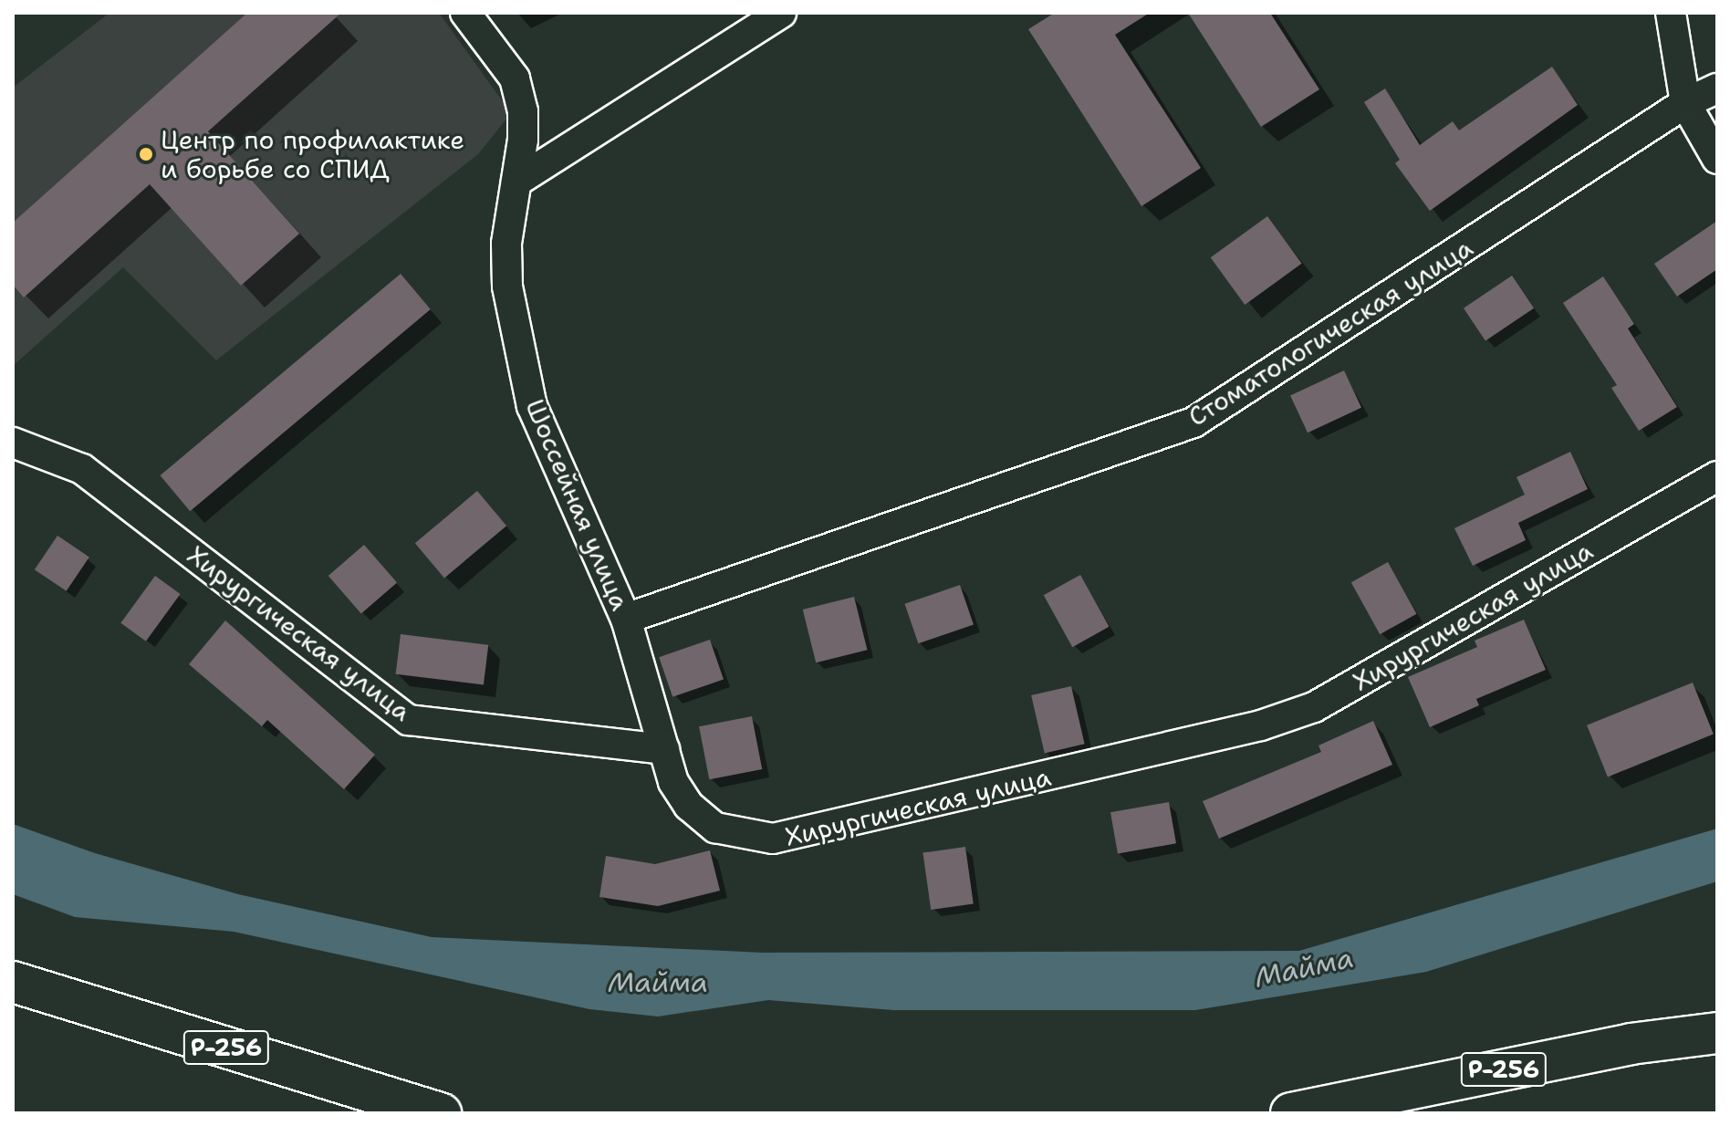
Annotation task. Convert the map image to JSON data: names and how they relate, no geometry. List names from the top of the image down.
{
  "streets": {
    "main road": ["Р-256"],
    "street": ["Стоматологическая улица", "Шоссейная улица", "Хирургическая улица"]
  },
  "crossings": [
    ["Стоматологическая улица", "Шоссейная улица"],
    ["Шоссейная улица", "Хирургическая улица"]
  ],
  "water": ["Майма"],
  "places": ["Центр по профилактике и борьбе со СПИД"]
}
